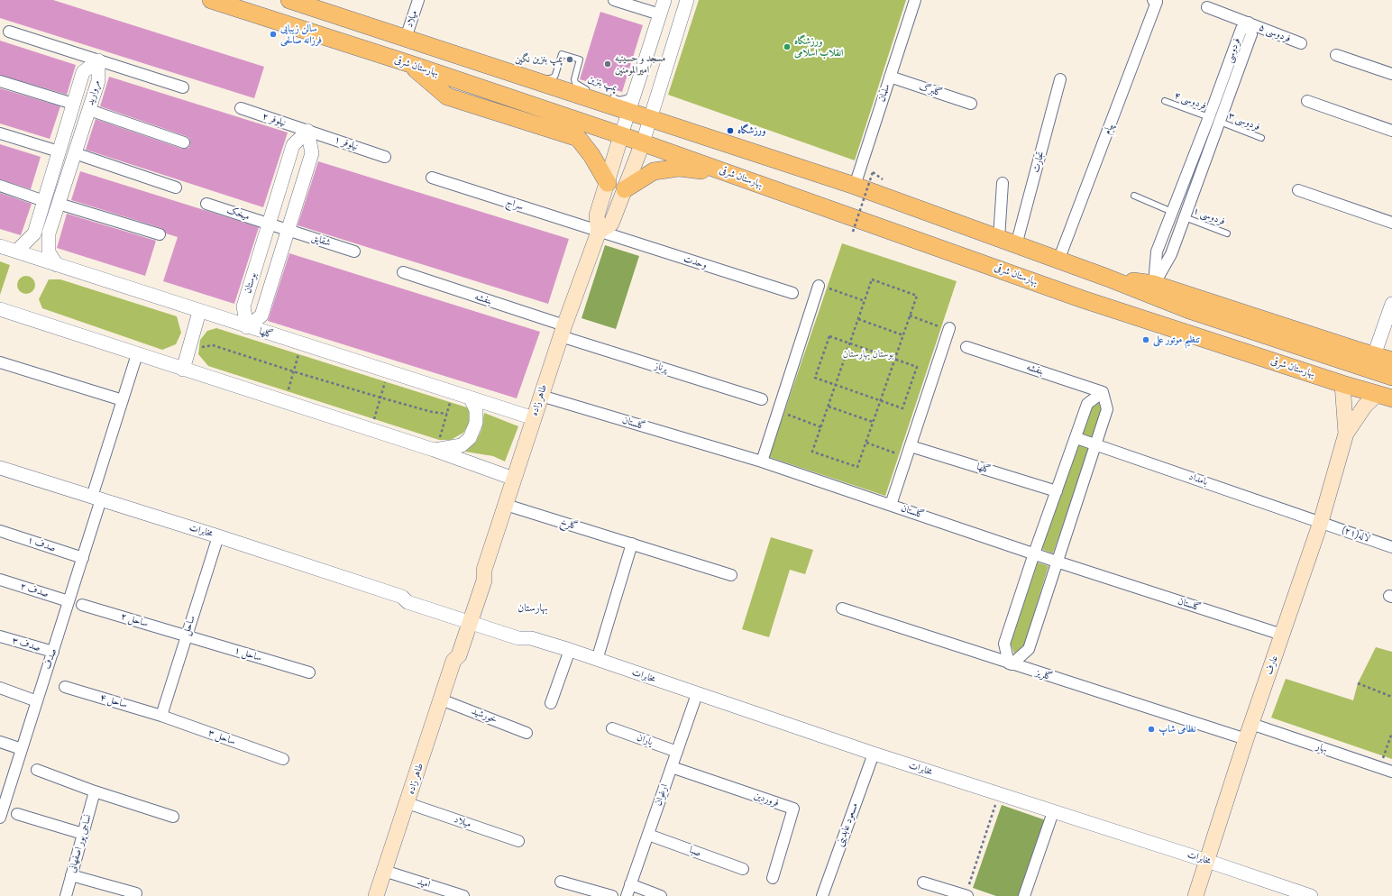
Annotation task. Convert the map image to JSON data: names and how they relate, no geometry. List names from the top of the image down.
{
  "streets": {
    "main road": ["بهارستان شرقی", "طاهر زاده", "عارف"],
    "street": [
      "میلاد",
      "فردوسی ۵",
      "فردوسی",
      "گلبرگ",
      "مروارید",
      "سلمان",
      "نیلوفر ۲",
      "پیام",
      "نیلوفر ۱",
      "تجارت",
      "سراج",
      "میخک",
      "شقایق",
      "وحدت",
      "بوستان",
      "بنفشه",
      "گلها",
      "پرناز",
      "گلستان",
      "بامداد",
      "گلرخ",
      "مخابرات",
      "لاله(۲۱)",
      "صدف ۱",
      "صدف ۲",
      "ساحل ۲",
      "ساحل",
      "صدف ۳",
      "ساحل ۱",
      "صدف",
      "گلریز",
      "ساحل ۴",
      "خورشید",
      "ساحل ۳",
      "یاران",
      "بهار",
      "ارغوان",
      "فروردین",
      "مسعود عابدینی",
      "نساجی پور اصفهانی",
      "صبا",
      "امید"
    ],
    "lane": [
      "پمپ بنزین",
      "فردوسی ۴",
      "فردوسی ۳",
      "فردوسی ۱"
    ]
  },
  "crossings": [
    ["میلاد", "طاهر زاده"],
    ["فردوسی ۵", "فردوسی"],
    ["فردوسی", "فردوسی ۴"],
    ["فردوسی", "فردوسی ۳"],
    ["فردوسی", "فردوسی ۱"],
    ["بهارستان شرقی", "طاهر زاده"],
    ["گلبرگ", "سلمان"],
    ["مروارید", "گلها"],
    ["نیلوفر ۲", "نیلوفر ۱"],
    ["نیلوفر ۲", "بوستان"],
    ["نیلوفر ۱", "بوستان"],
    ["سراج", "وحدت"],
    ["سراج", "طاهر زاده"],
    ["میخک", "شقایق"],
    ["میخک", "بوستان"],
    ["شقایق", "بوستان"],
    ["وحدت", "طاهر زاده"],
    ["بوستان", "گلها"],
    ["بنفشه", "پرناز"],
    ["بنفشه", "طاهر زاده"],
    ["گلها", "طاهر زاده"],
    ["پرناز", "طاهر زاده"],
    ["طاهر زاده", "گلستان"],
    ["طاهر زاده", "گلرخ"],
    ["طاهر زاده", "مخابرات"],
    ["طاهر زاده", "خورشید"],
    ["طاهر زاده", "امید"],
    ["گلستان", "عارف"],
    ["بامداد", "لاله(۲۱)"],
    ["بامداد", "عارف"],
    ["مخابرات", "ساحل"],
    ["مخابرات", "صدف"],
    ["مخابرات", "عارف"],
    ["مخابرات", "ارغوان"],
    ["مخابرات", "مسعود عابدینی"],
    ["لاله(۲۱)", "عارف"],
    ["صدف ۱", "صدف"],
    ["صدف ۲", "صدف"],
    ["ساحل ۲", "ساحل"],
    ["ساحل ۲", "ساحل ۱"],
    ["ساحل", "ساحل ۱"],
    ["ساحل", "ساحل ۴"],
    ["ساحل", "ساحل ۳"],
    ["صدف ۳", "صدف"],
    ["عارف", "گلریز"],
    ["عارف", "بهار"],
    ["ساحل ۴", "ساحل ۳"],
    ["یاران", "ارغوان"],
    ["ارغوان", "فروردین"],
    ["ارغوان", "صبا"]
  ],
  "districts": ["بهارستان"],
  "parks": ["بوستان بهارستان"],
  "places": [
    "سالن زیبایی فرزانه صالحی",
    "ورزشگاه انقلاب اسلامی",
    "پمپ بنزین نگین",
    "مسجد و حسینیه امیرالمومنین",
    "ورزشگاه",
    "تنظیم موتور علی",
    "نظامی شاپ"
  ]
}
